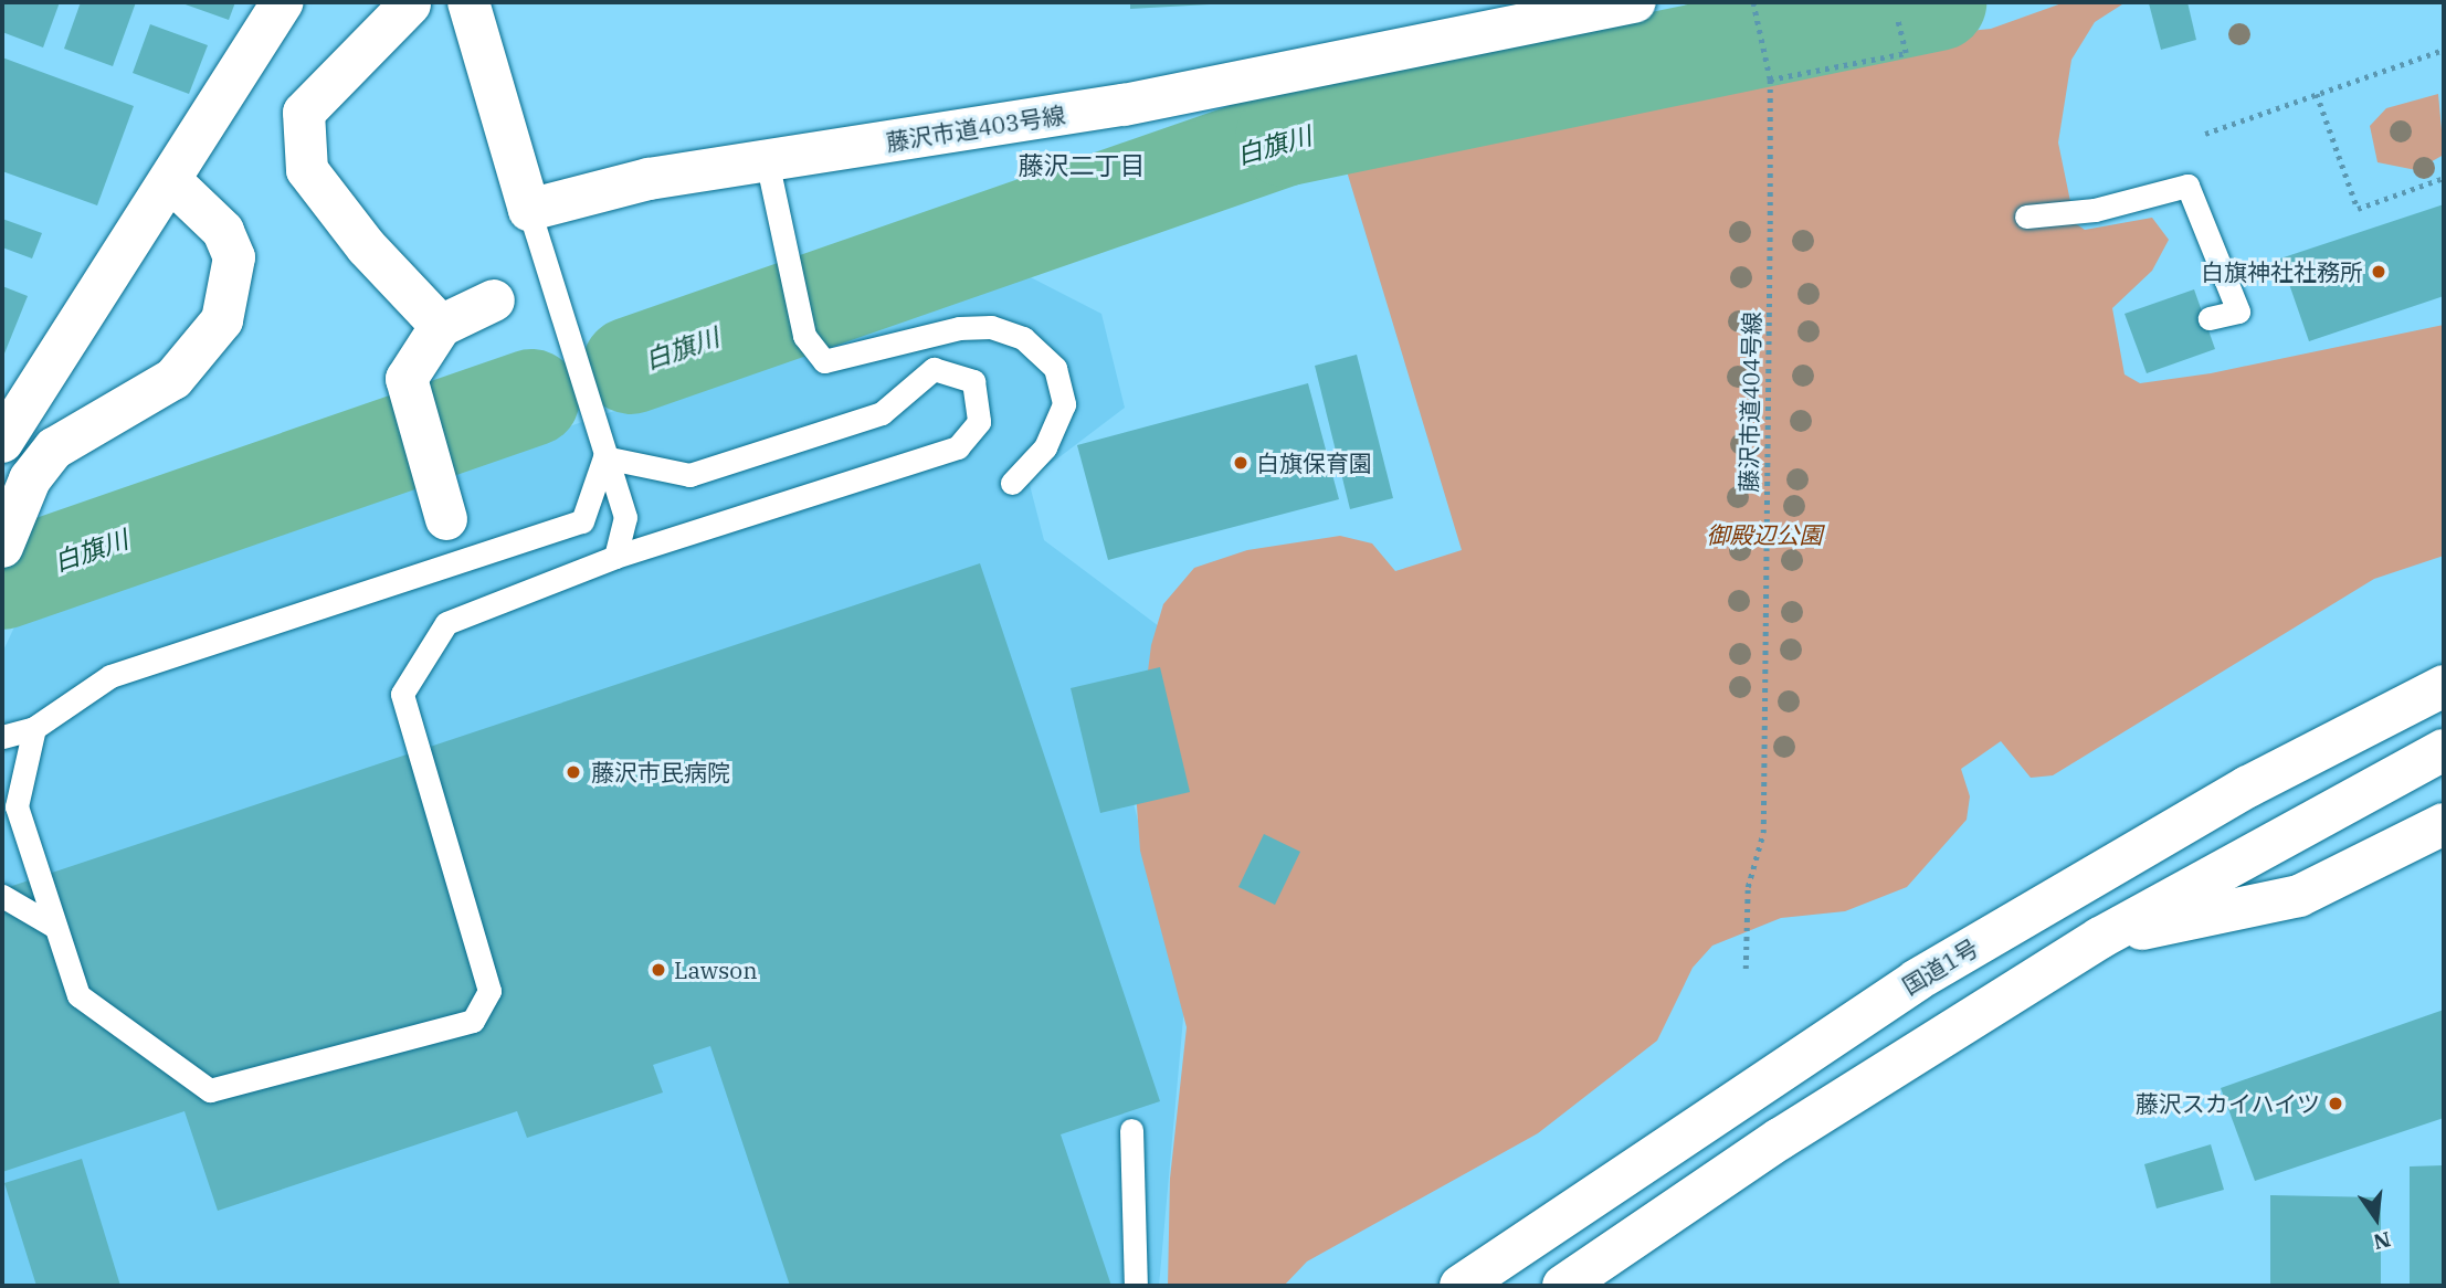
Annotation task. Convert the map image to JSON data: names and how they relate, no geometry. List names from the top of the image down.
{
  "streets": {
    "main road": ["藤沢市道403号線", "国道1号"],
    "path": ["藤沢市道404号線"]
  },
  "districts": ["藤沢二丁目"],
  "water": ["白旗川"],
  "parks": ["御殿辺公園"],
  "places": [
    "白旗神社社務所",
    "白旗保育園",
    "藤沢市民病院",
    "Lawson",
    "藤沢スカイハイツ"
  ],
  "north": "bottom"
}
